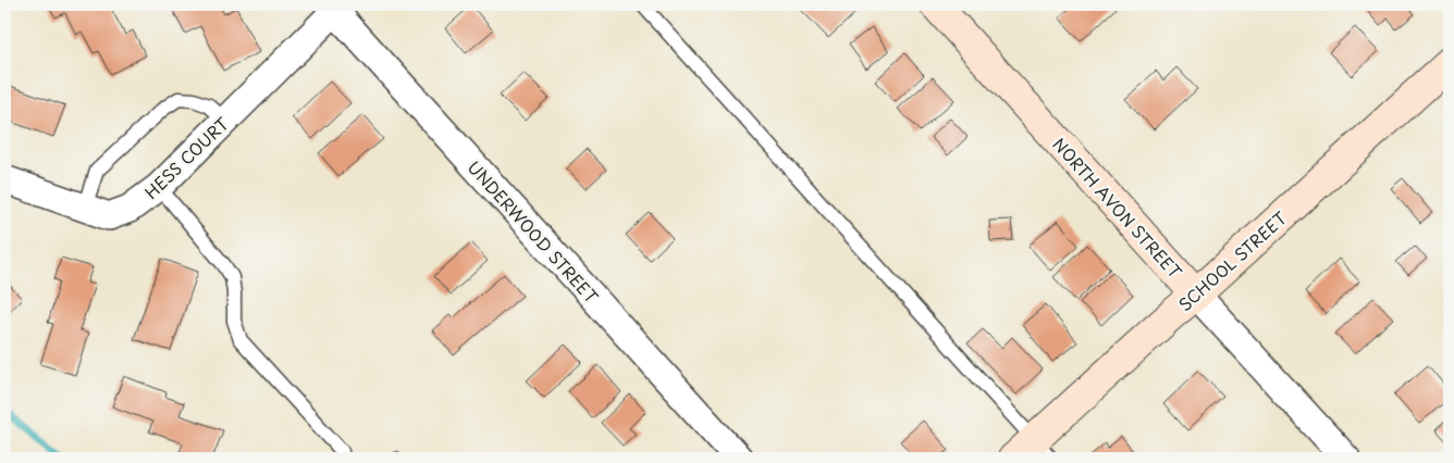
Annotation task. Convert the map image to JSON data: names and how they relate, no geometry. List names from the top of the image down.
{
  "streets": {
    "main road": ["NORTH AVON STREET", "SCHOOL STREET"],
    "street": ["HESS COURT", "UNDERWOOD STREET"]
  },
  "crossings": [
    ["HESS COURT", "UNDERWOOD STREET"],
    ["NORTH AVON STREET", "SCHOOL STREET"]
  ]
}
